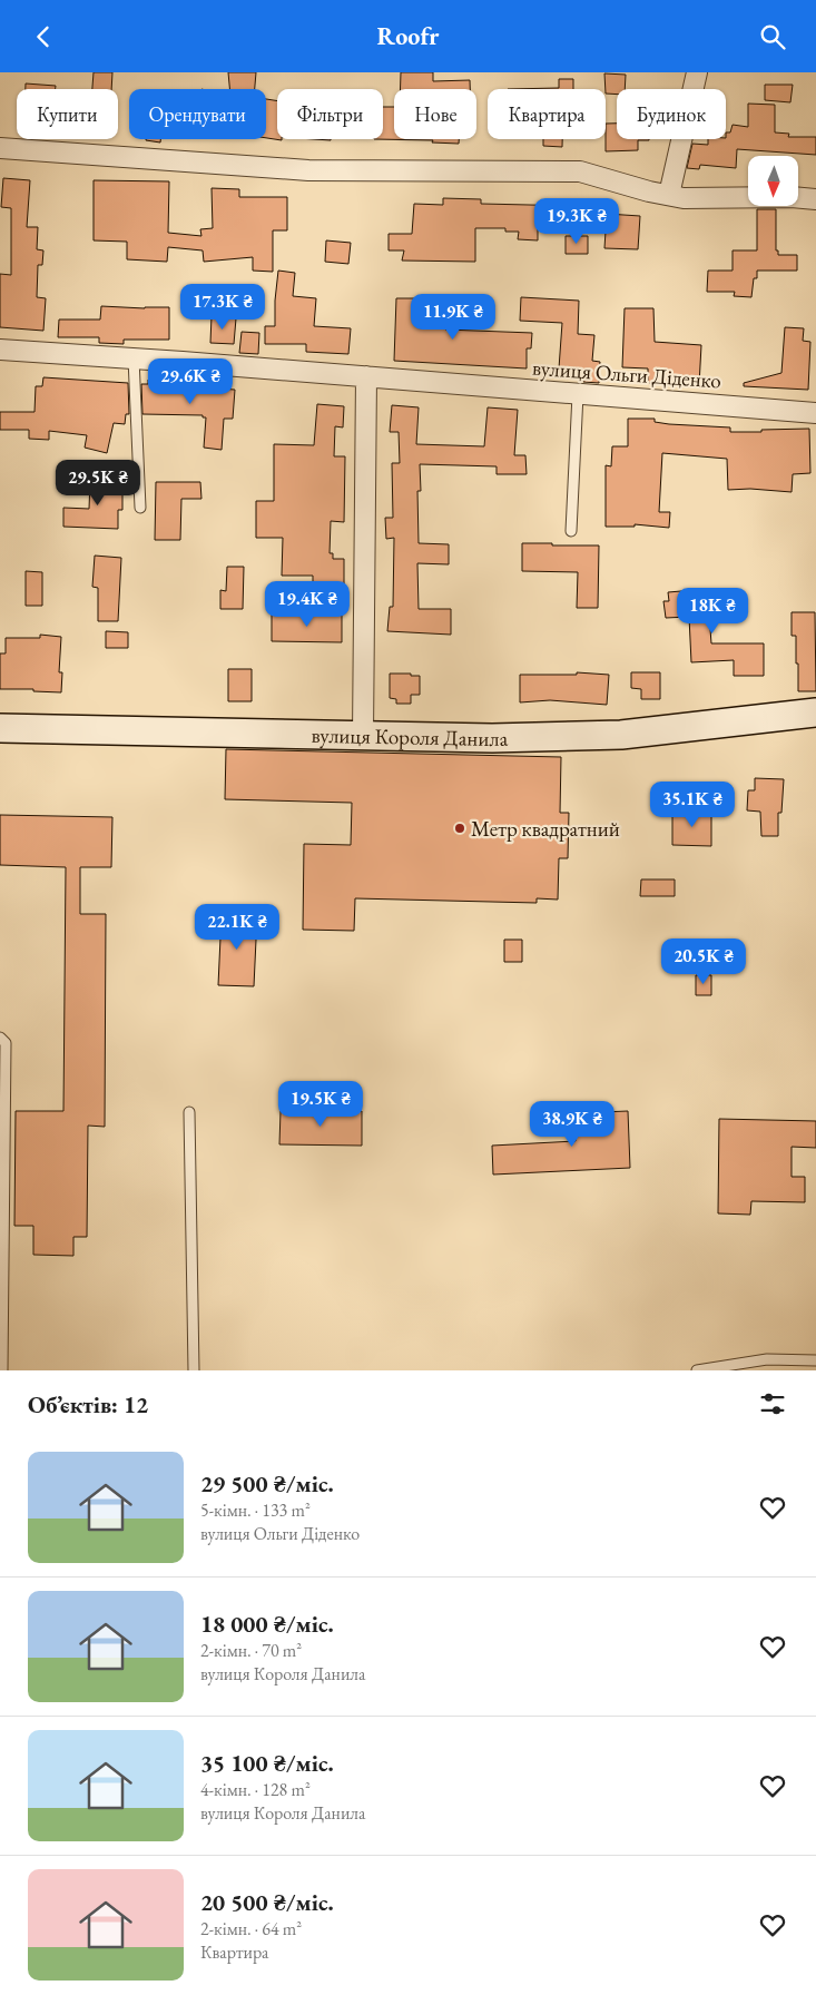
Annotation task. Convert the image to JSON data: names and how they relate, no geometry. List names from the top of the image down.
{
  "streets": {
    "main road": ["вулиця Короля Данила"],
    "street": ["вулиця Ольги Діденко"]
  },
  "places": ["Метр квадратний"],
  "north": "bottom",
  "page": {
    "header": "Roofr",
    "chip": [
      "Купити",
      "Орендувати",
      "Фільтри",
      "Нове",
      "Квартира",
      "Будинок"
    ],
    "price": [
      "19.3K ₴",
      "17.3K ₴",
      "11.9K ₴",
      "29.6K ₴",
      "29.5K ₴",
      "19.4K ₴",
      "18K ₴",
      "35.1K ₴",
      "22.1K ₴",
      "20.5K ₴",
      "19.5K ₴",
      "38.9K ₴"
    ],
    "heading": "Об’єктів: 12",
    "list": [
      {
        "name": "29 500 ₴/міс.",
        "note": "5-кімн. · 133 m² · вулиця Ольги Діденко"
      },
      {
        "name": "18 000 ₴/міс.",
        "note": "2-кімн. · 70 m² · вулиця Короля Данила"
      },
      {
        "name": "35 100 ₴/міс.",
        "note": "4-кімн. · 128 m² · вулиця Короля Данила"
      },
      {
        "name": "20 500 ₴/міс.",
        "note": "2-кімн. · 64 m² · Квартира"
      }
    ]
  }
}
